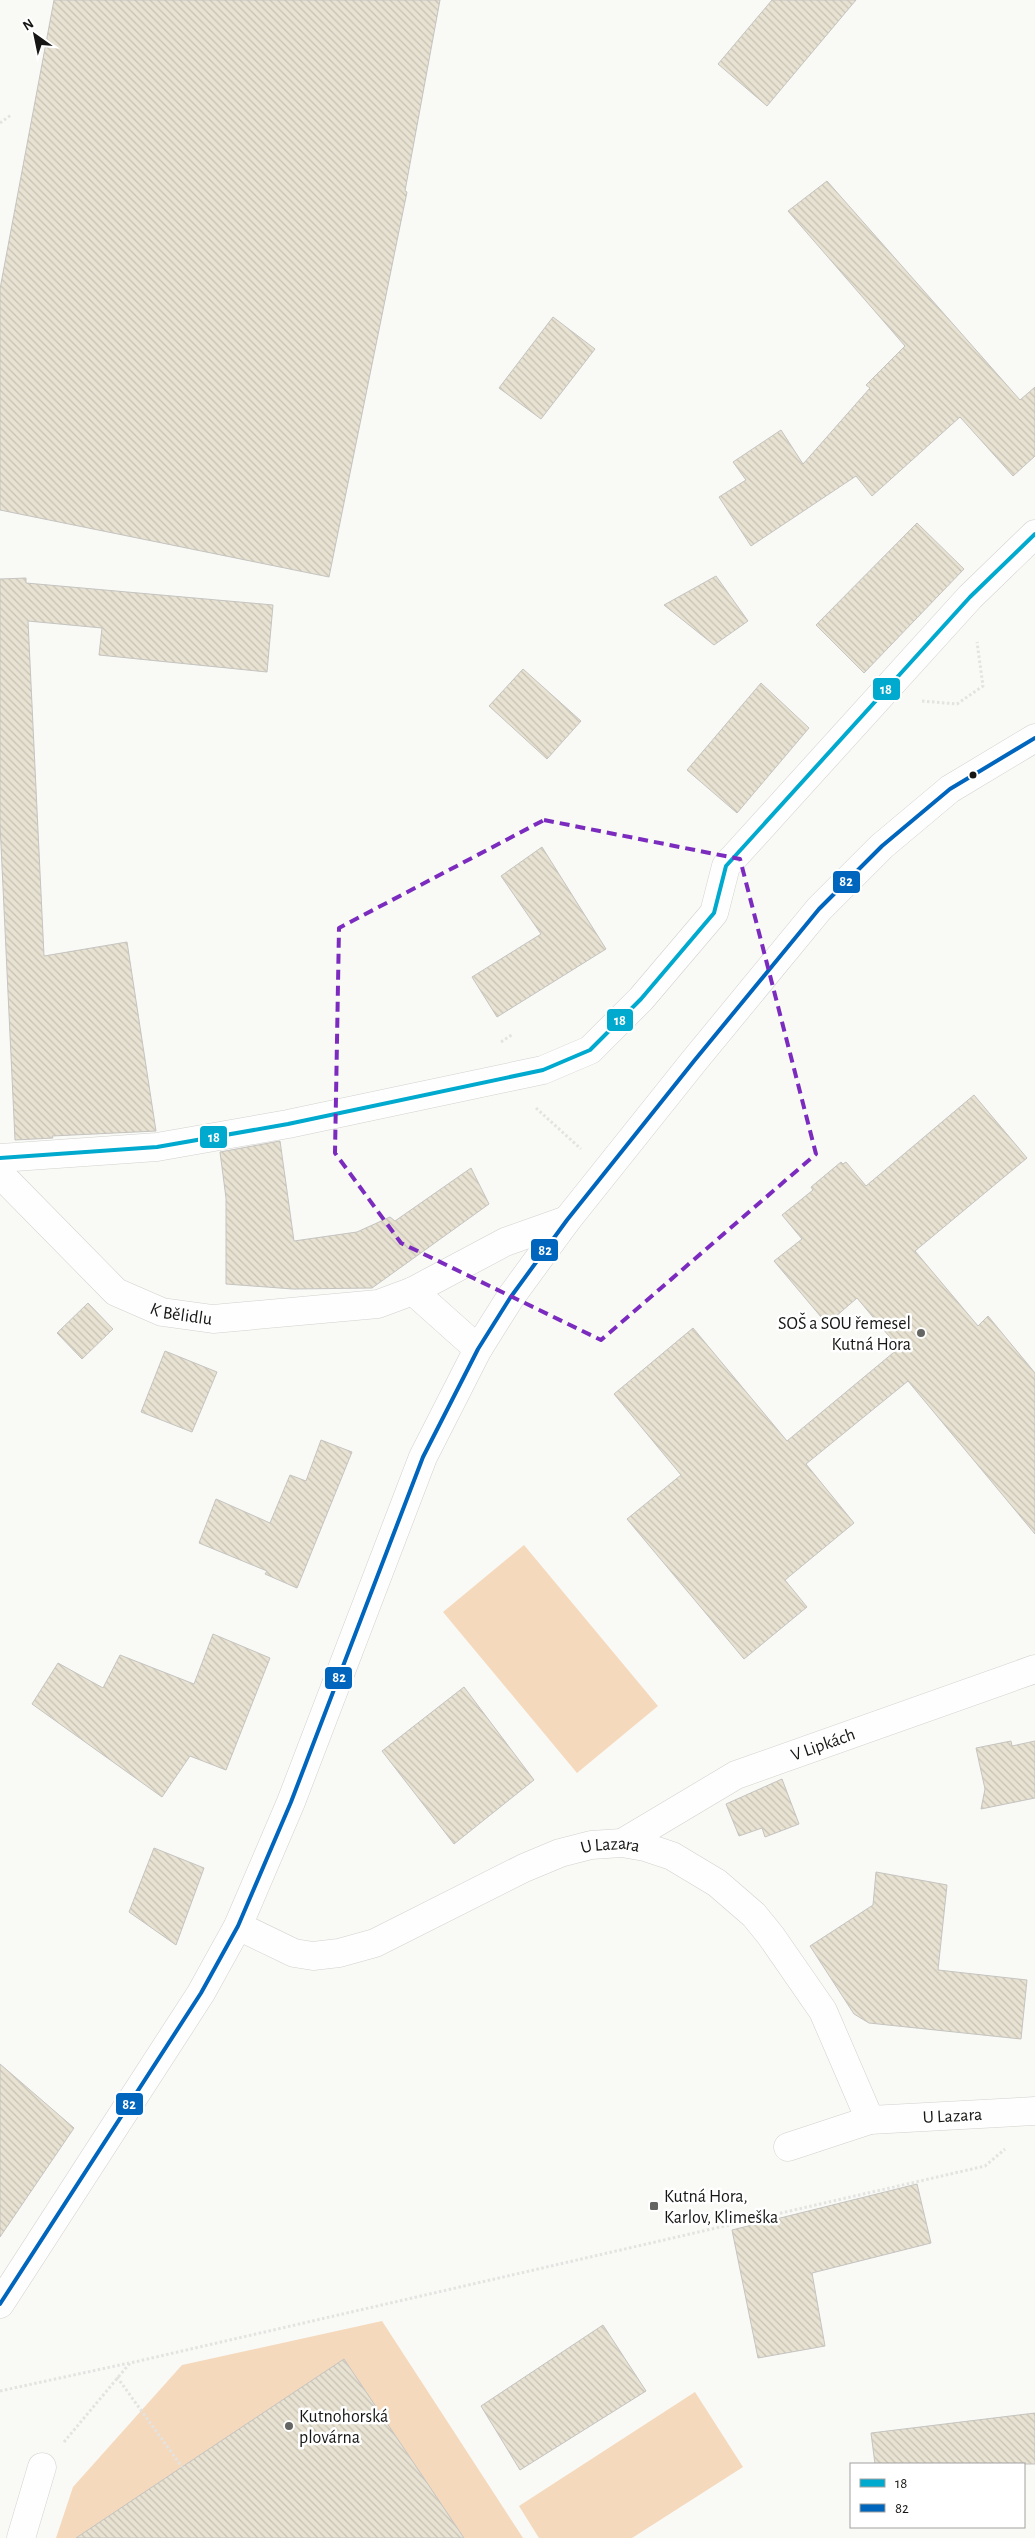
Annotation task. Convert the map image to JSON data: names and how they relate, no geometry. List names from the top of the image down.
{
  "streets": {
    "street": ["K Bělidlu", "V Lipkách", "U Lazara"]
  },
  "crossings": [
    ["V Lipkách", "U Lazara"]
  ],
  "places": {
    "other": ["SOŠ a SOU řemesel Kutná Hora", "Kutnohorská plovárna"],
    "transit": ["Kutná Hora, Karlov, Klimeška"]
  },
  "lines": ["transit line 18", "transit line 82"],
  "legend": ["18", "82"],
  "north": "top left"
}
